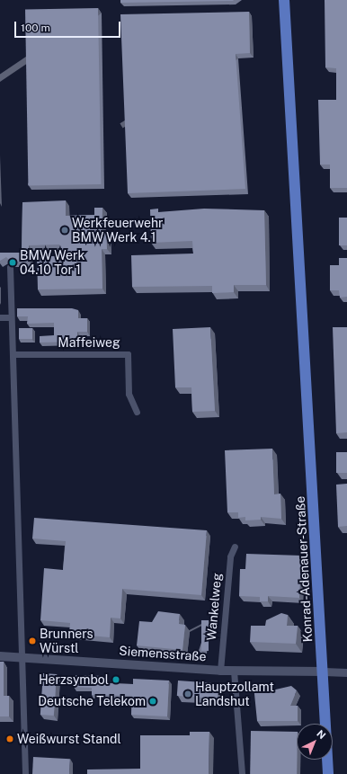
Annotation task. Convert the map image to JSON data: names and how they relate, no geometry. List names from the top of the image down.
{
  "streets": {
    "main road": ["Konrad-Adenauer-Straße", "Siemensstraße"],
    "street": ["Maffeiweg", "Wankelweg"]
  },
  "crossings": [
    ["Konrad-Adenauer-Straße", "Siemensstraße"],
    ["Wankelweg", "Siemensstraße"]
  ],
  "places": [
    "Werkfeuerwehr BMW Werk 4.1",
    "BMW Werk 04.10 Tor 1",
    "Brunners Würstl",
    "Herzsymbol",
    "Hauptzollamt Landshut",
    "Deutsche Telekom",
    "Weißwurst Standl"
  ],
  "scale_bar": "100 m",
  "north": "top right"
}
